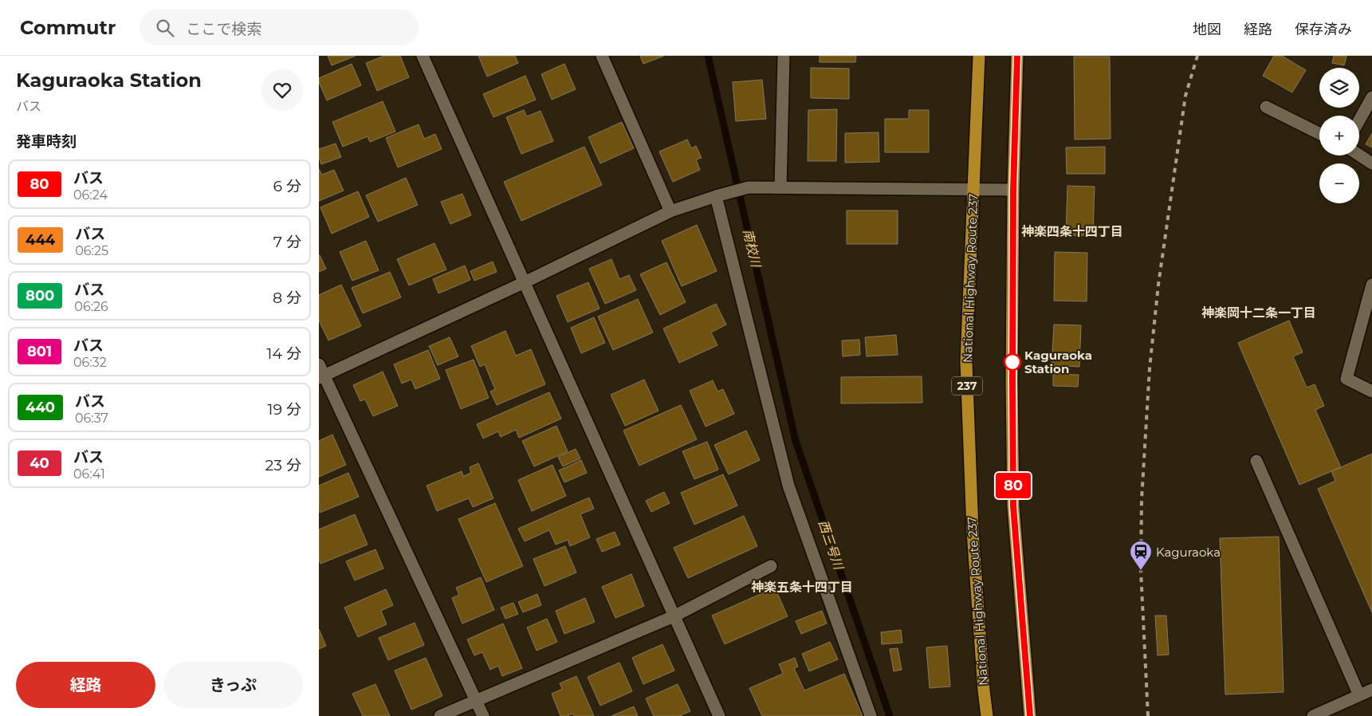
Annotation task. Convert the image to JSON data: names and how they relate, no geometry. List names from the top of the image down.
{
  "streets": {
    "highway": ["National Highway Route 237", "237"]
  },
  "districts": ["神楽四条十四丁目", "神楽岡十二条一丁目", "神楽五条十四丁目"],
  "water": ["南校川", "西三号川"],
  "places": {
    "other": ["Kaguraoka Station"],
    "station": ["Kaguraoka"]
  },
  "lines": ["bus line 80"],
  "page": {
    "header": "Commutr",
    "search": "ここで検索",
    "nav": ["地図", "経路", "保存済み"],
    "heading": [
      ["Kaguraoka Station", "バス"],
      "発車時刻"
    ],
    "on_map": "80",
    "map_buttons": ["+", "−"],
    "list": [
      {
        "mark": "80",
        "name": "バス",
        "note": "06:24",
        "value": "6 分"
      },
      {
        "mark": "444",
        "name": "バス",
        "note": "06:25",
        "value": "7 分"
      },
      {
        "mark": "800",
        "name": "バス",
        "note": "06:26",
        "value": "8 分"
      },
      {
        "mark": "801",
        "name": "バス",
        "note": "06:32",
        "value": "14 分"
      },
      {
        "mark": "440",
        "name": "バス",
        "note": "06:37",
        "value": "19 分"
      },
      {
        "mark": "40",
        "name": "バス",
        "note": "06:41",
        "value": "23 分"
      }
    ],
    "buttons": ["経路", "きっぷ"]
  }
}
